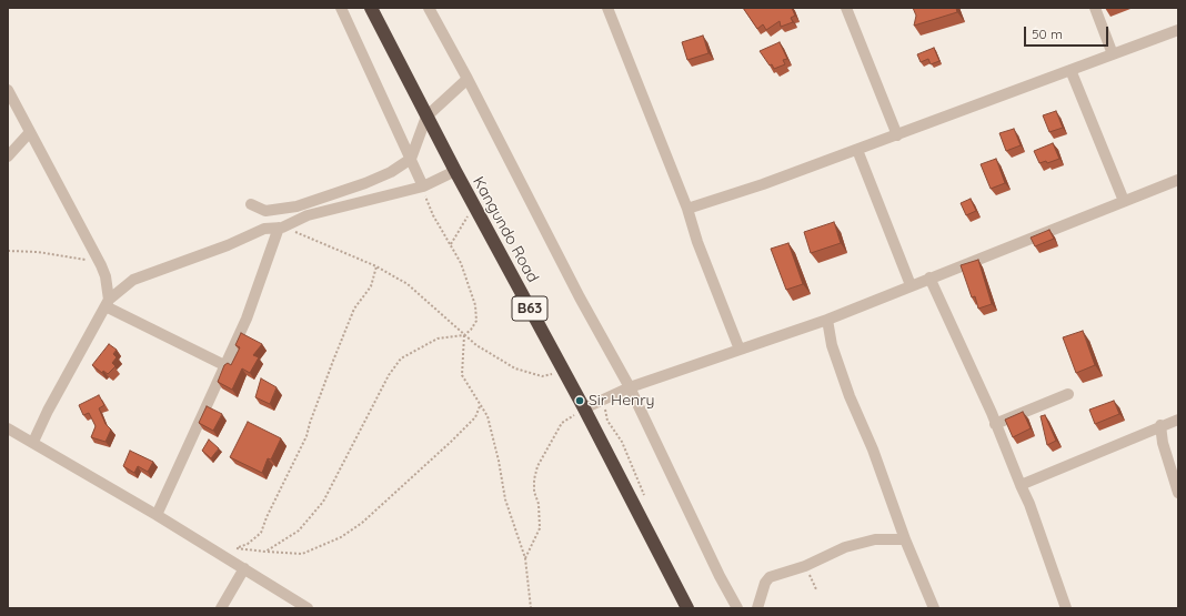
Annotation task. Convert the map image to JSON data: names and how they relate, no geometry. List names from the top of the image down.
{
  "streets": {
    "highway": ["Kangundo Road", "B63"]
  },
  "places": ["Sir Henry"],
  "scale_bar": "50 m"
}
